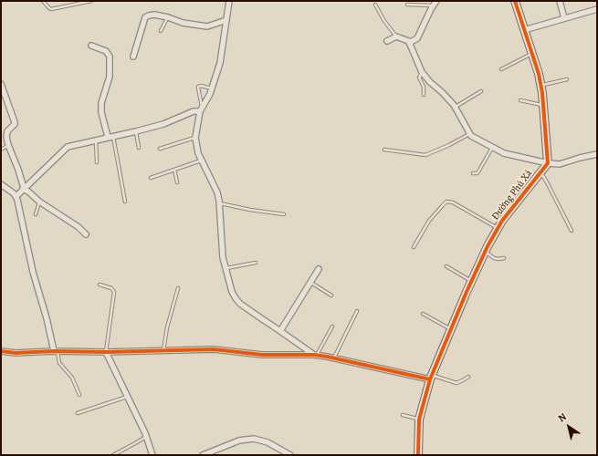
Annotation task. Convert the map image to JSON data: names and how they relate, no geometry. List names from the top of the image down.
{
  "streets": {
    "street": ["Đường Phú Xá"]
  },
  "north": "top left"
}
